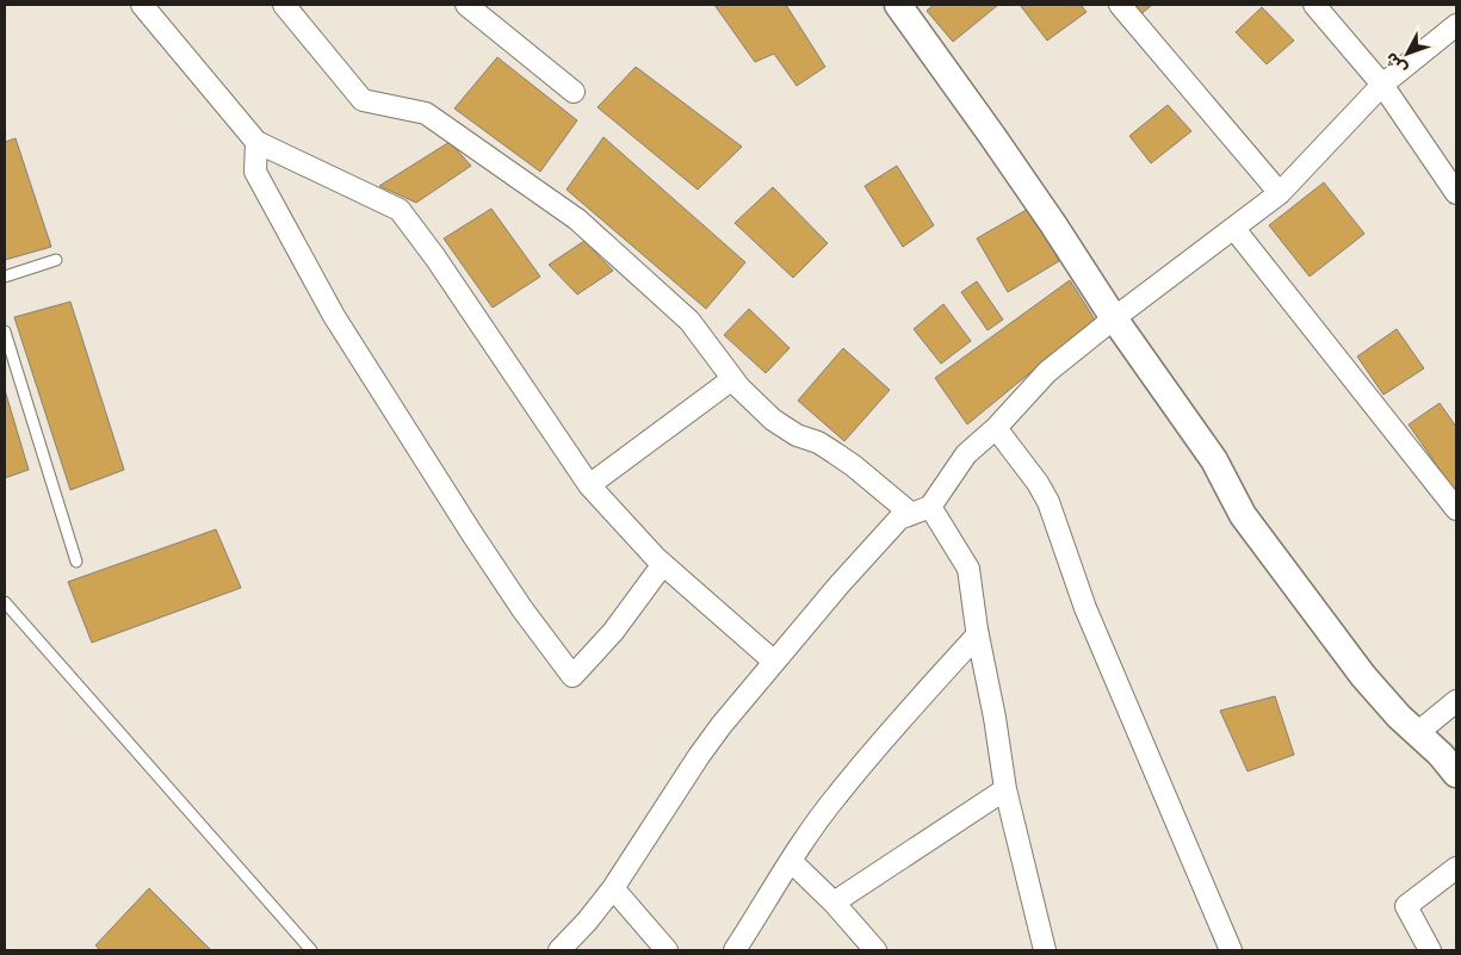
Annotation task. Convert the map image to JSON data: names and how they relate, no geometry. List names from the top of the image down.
{
  "north": "bottom left"
}
